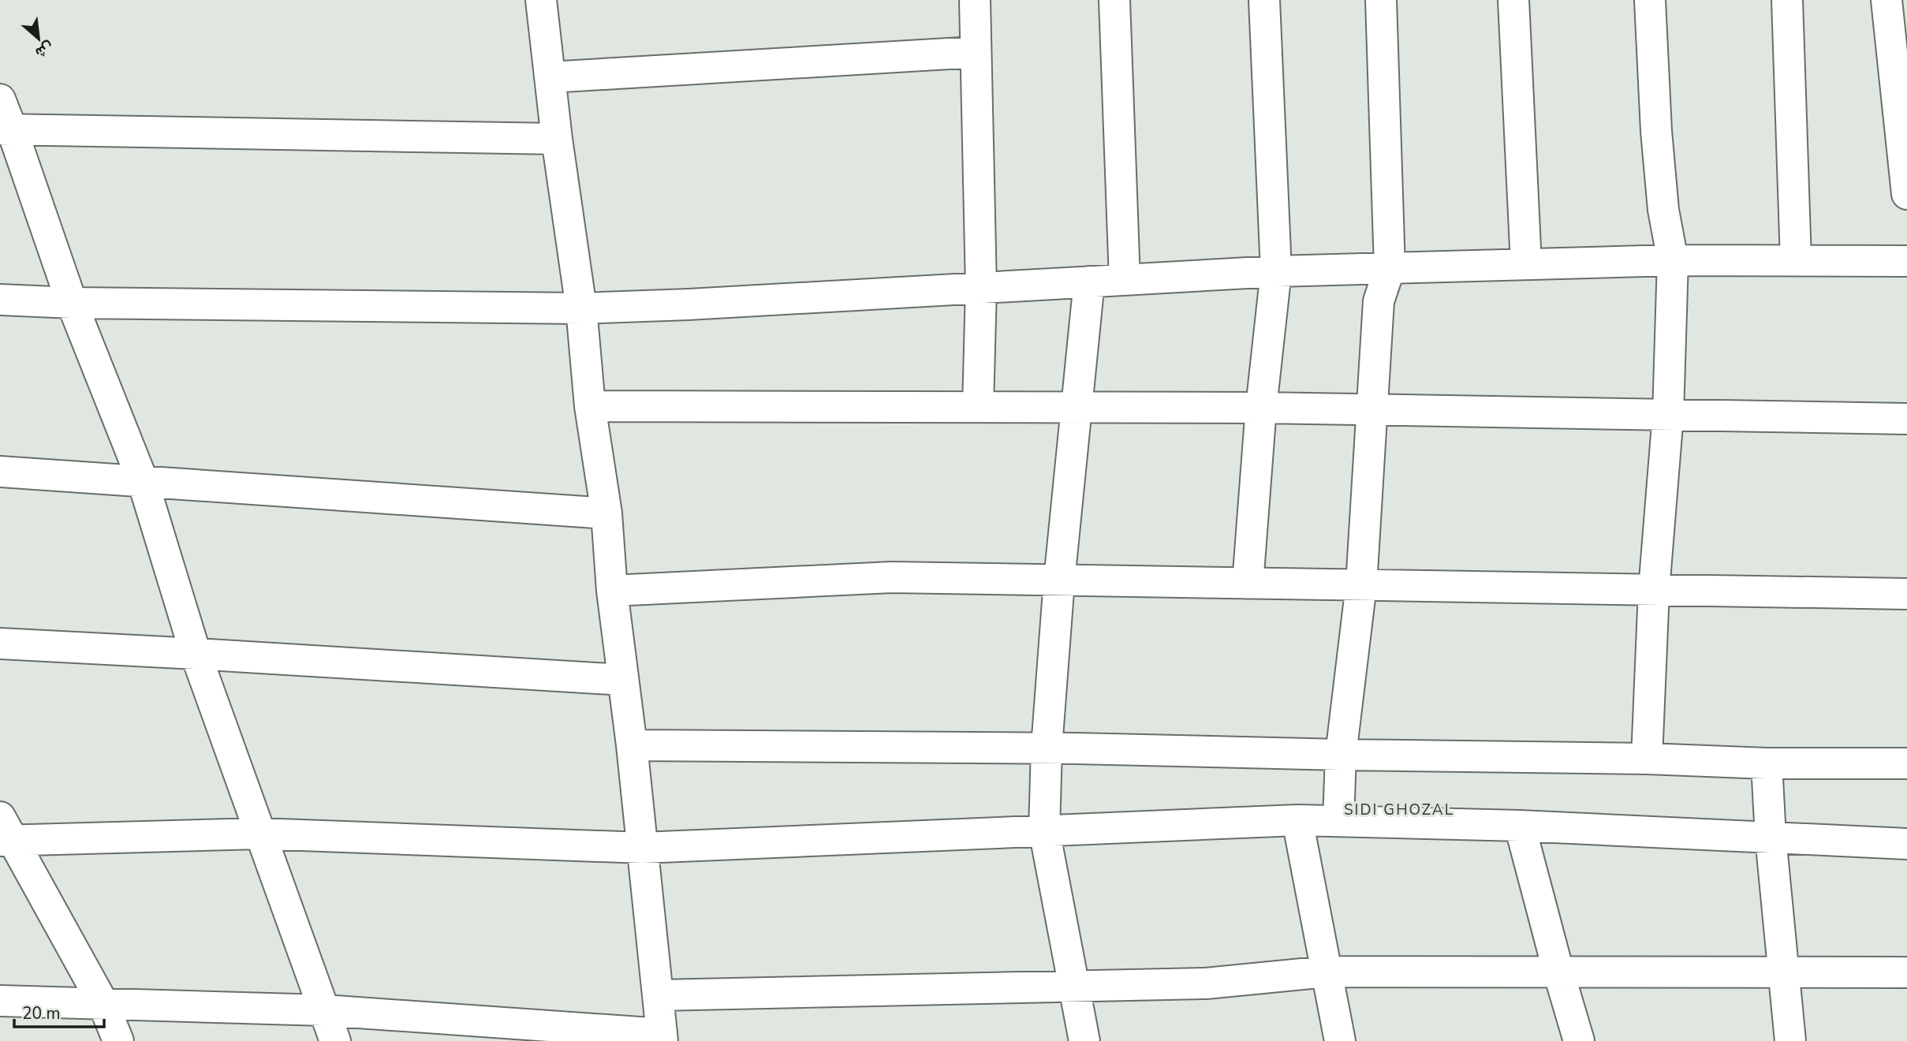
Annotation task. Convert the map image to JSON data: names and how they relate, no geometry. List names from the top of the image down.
{
  "districts": ["SIDI GHOZAL"],
  "scale_bar": "20 m",
  "north": "bottom right"
}
